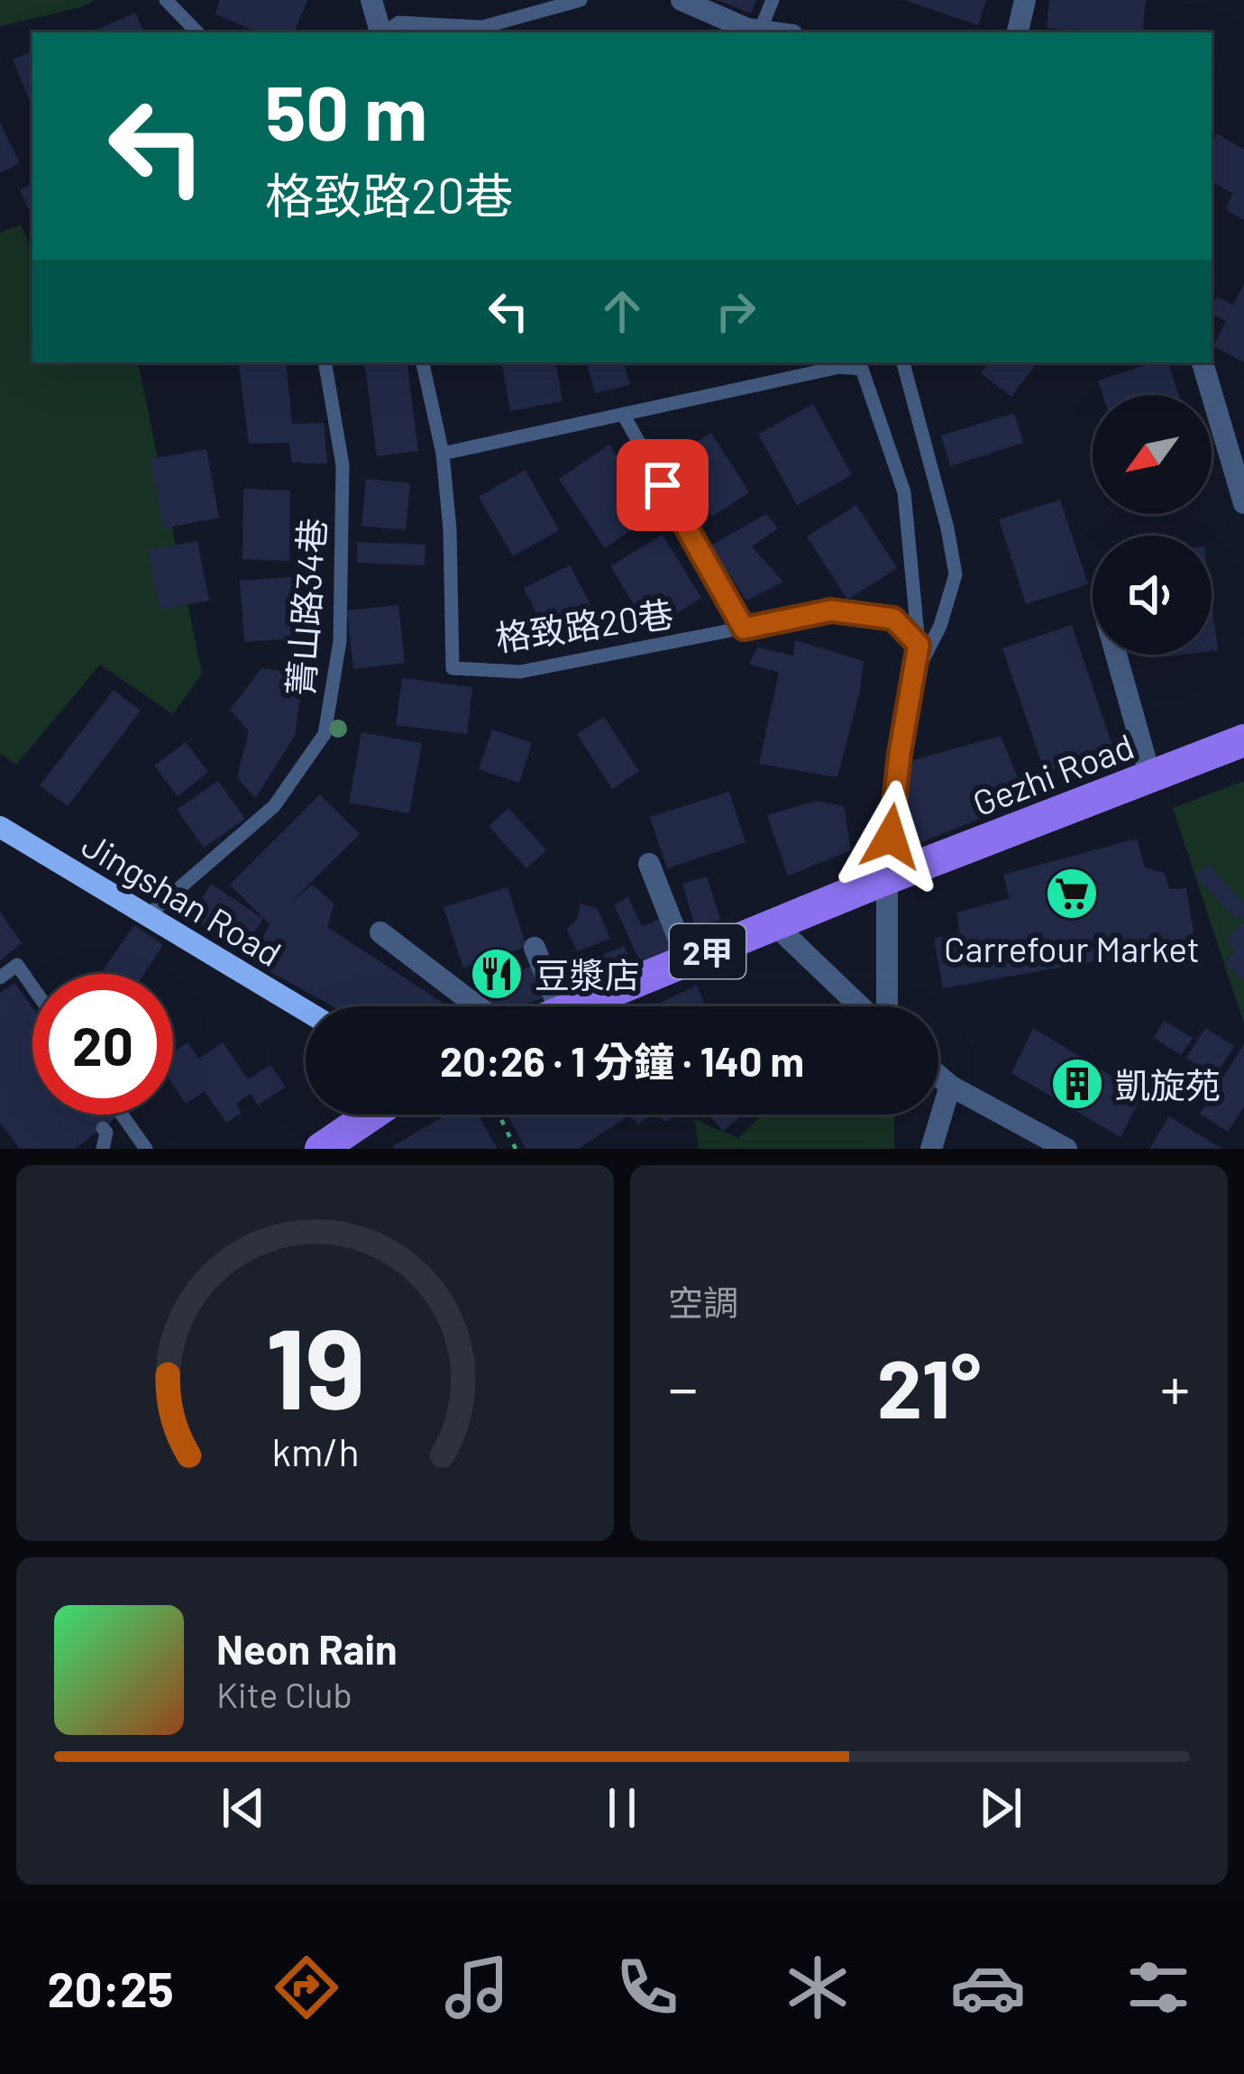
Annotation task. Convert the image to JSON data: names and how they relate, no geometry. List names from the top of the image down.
{
  "streets": {
    "main road": ["Gezhi Road", "2甲"],
    "street": ["Jingshan Road"],
    "lane": ["菁山路34巷", "格致路20巷"]
  },
  "crossings": [
    ["菁山路34巷", "Jingshan Road"]
  ],
  "places": {
    "supermarket": ["Carrefour Market"],
    "restaurant": ["豆漿店"],
    "building": ["凱旋苑"]
  },
  "north": "bottom left",
  "page": {
    "turn": ["50 m", "格致路20巷"],
    "limit": "20",
    "trip": "20:26 · 1 分鐘 · 140 m",
    "tile": "空調",
    "heat": ["−", "21°", "+"],
    "song": ["Neon Rain", "Kite Club"],
    "tabs": "20:25",
    "gauge": ["19", "km/h"]
  }
}
